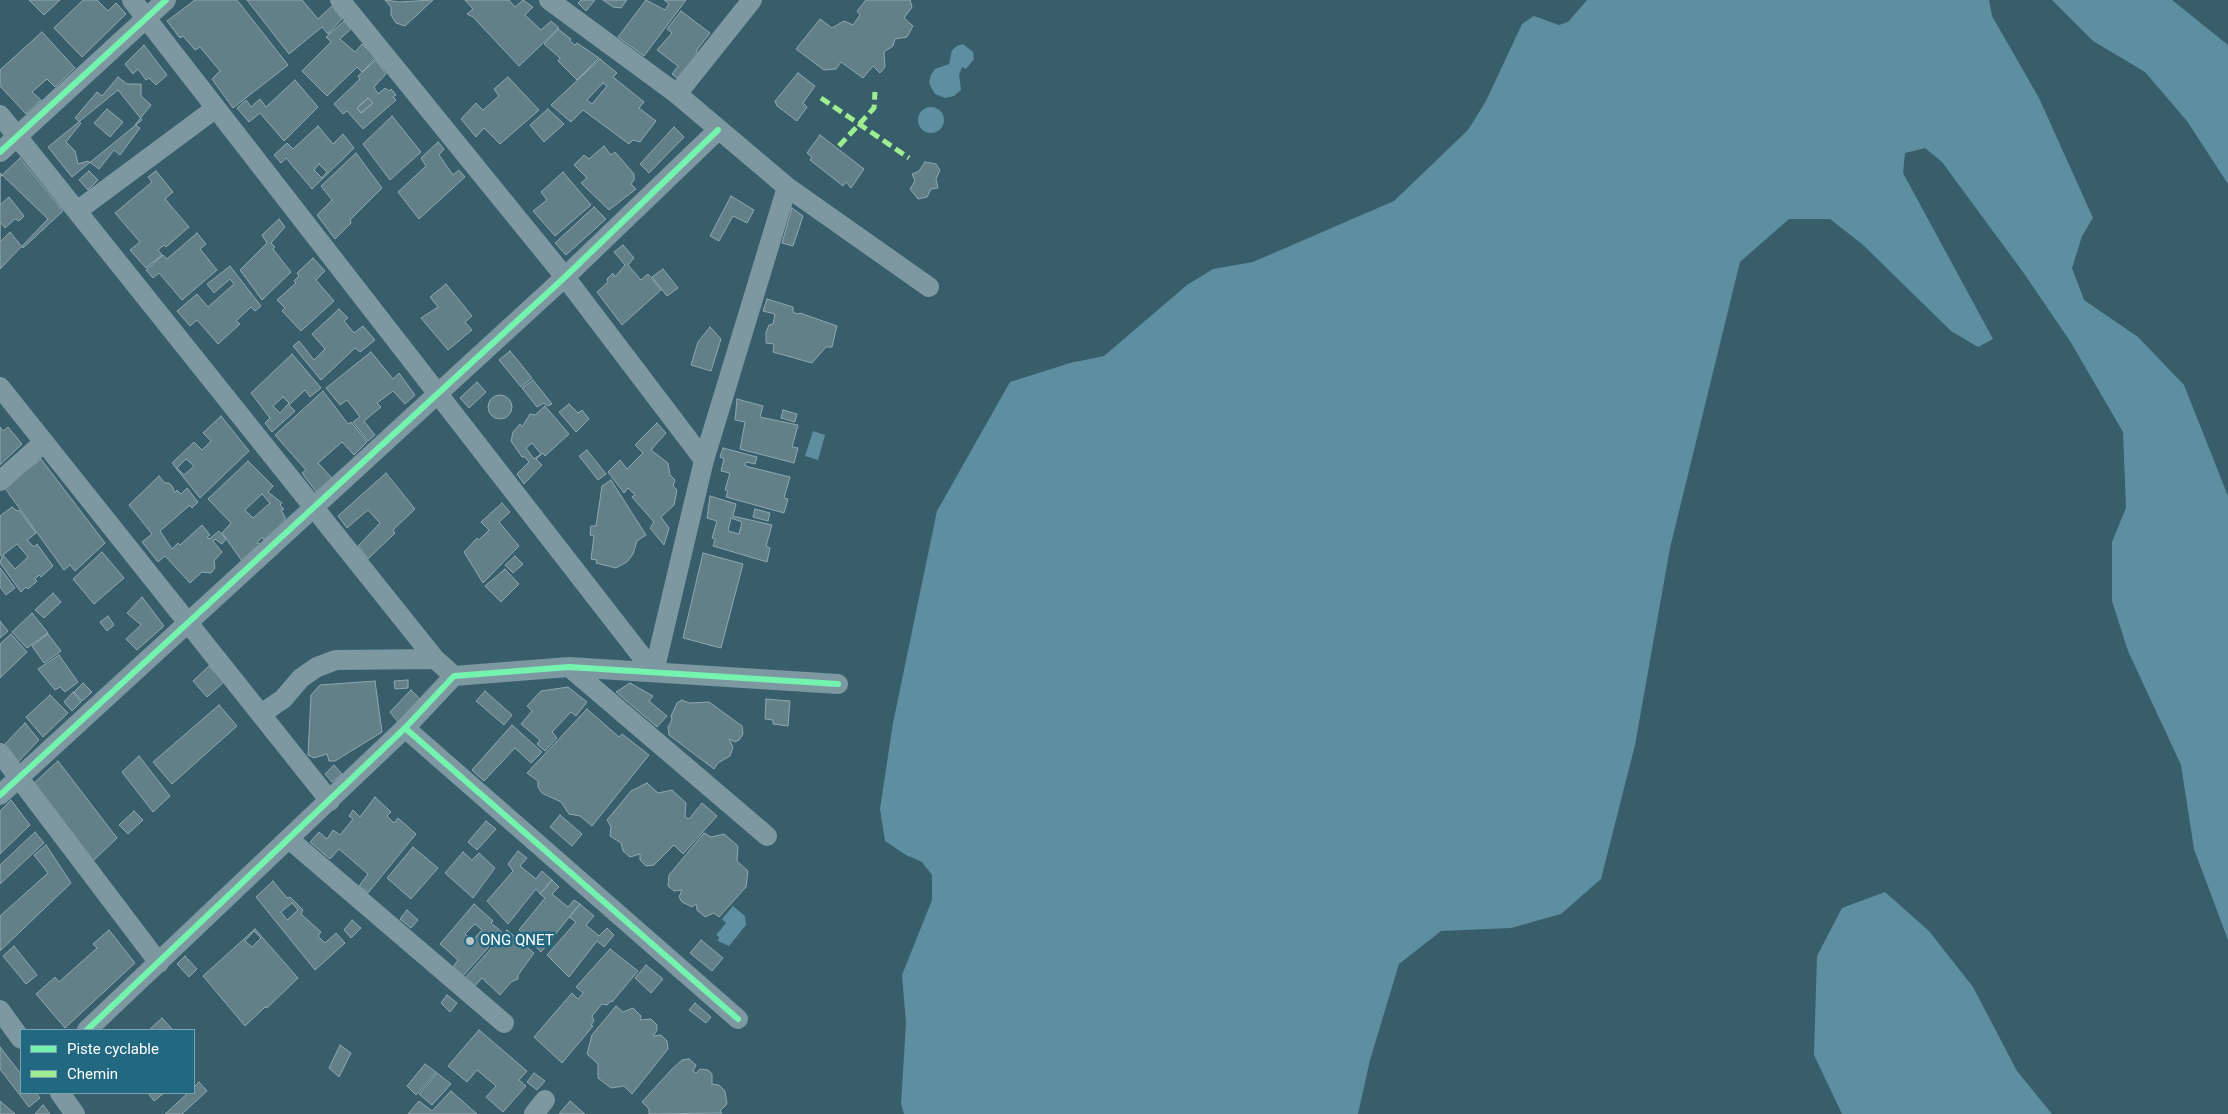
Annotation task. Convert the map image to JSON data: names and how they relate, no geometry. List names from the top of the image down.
{
  "places": ["ONG QNET"],
  "legend": ["Piste cyclable", "Chemin"]
}
